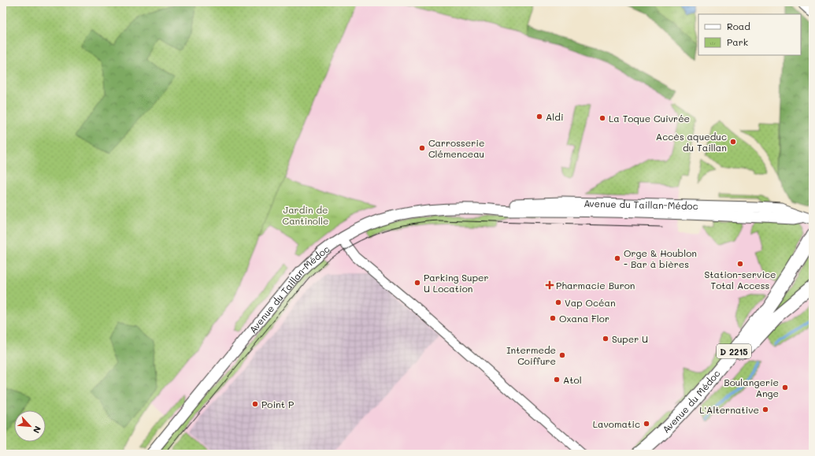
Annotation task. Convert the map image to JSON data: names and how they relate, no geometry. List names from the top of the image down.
{
  "streets": {
    "main road": ["D 2215", "Avenue du Médoc"],
    "street": ["Avenue du Taillan-Médoc"]
  },
  "parks": ["Jardin de Cantinolle"],
  "places": {
    "other": [
      "Aldi",
      "La Toque Cuivrée",
      "Accès aqueduc du Taillan",
      "Carrosserie Clémenceau",
      "Orge & Houblon - Bar à bières",
      "Station-service Total Access",
      "Parking Super U Location",
      "Vap Océan",
      "Oxana Flor",
      "Super U",
      "Intermede Coiffure",
      "Atol",
      "Boulangerie Ange",
      "Point P",
      "L'Alternative",
      "Lavomatic"
    ],
    "health": ["Pharmacie Buron"]
  },
  "legend": ["Road", "Park"],
  "north": "bottom right"
}
